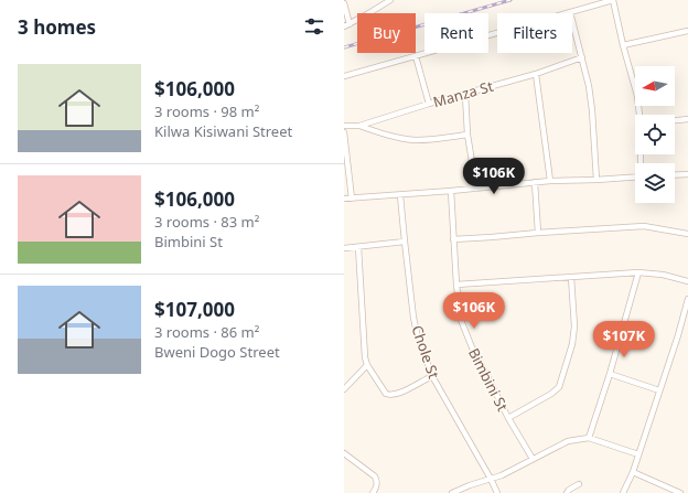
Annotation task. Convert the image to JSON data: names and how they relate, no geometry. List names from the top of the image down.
{
  "streets": {
    "street": ["Manza St", "Chole St", "Bimbini St"]
  },
  "north": "left",
  "page": {
    "heading": "3 homes",
    "chip": ["Buy", "Rent", "Filters"],
    "list": [
      {
        "name": "$106,000",
        "note": "3 rooms · 98 m² · Kilwa Kisiwani Street"
      },
      {
        "name": "$106,000",
        "note": "3 rooms · 83 m² · Bimbini St"
      },
      {
        "name": "$107,000",
        "note": "3 rooms · 86 m² · Bweni Dogo Street"
      }
    ],
    "price": ["$106K", "$106K", "$107K"]
  }
}
